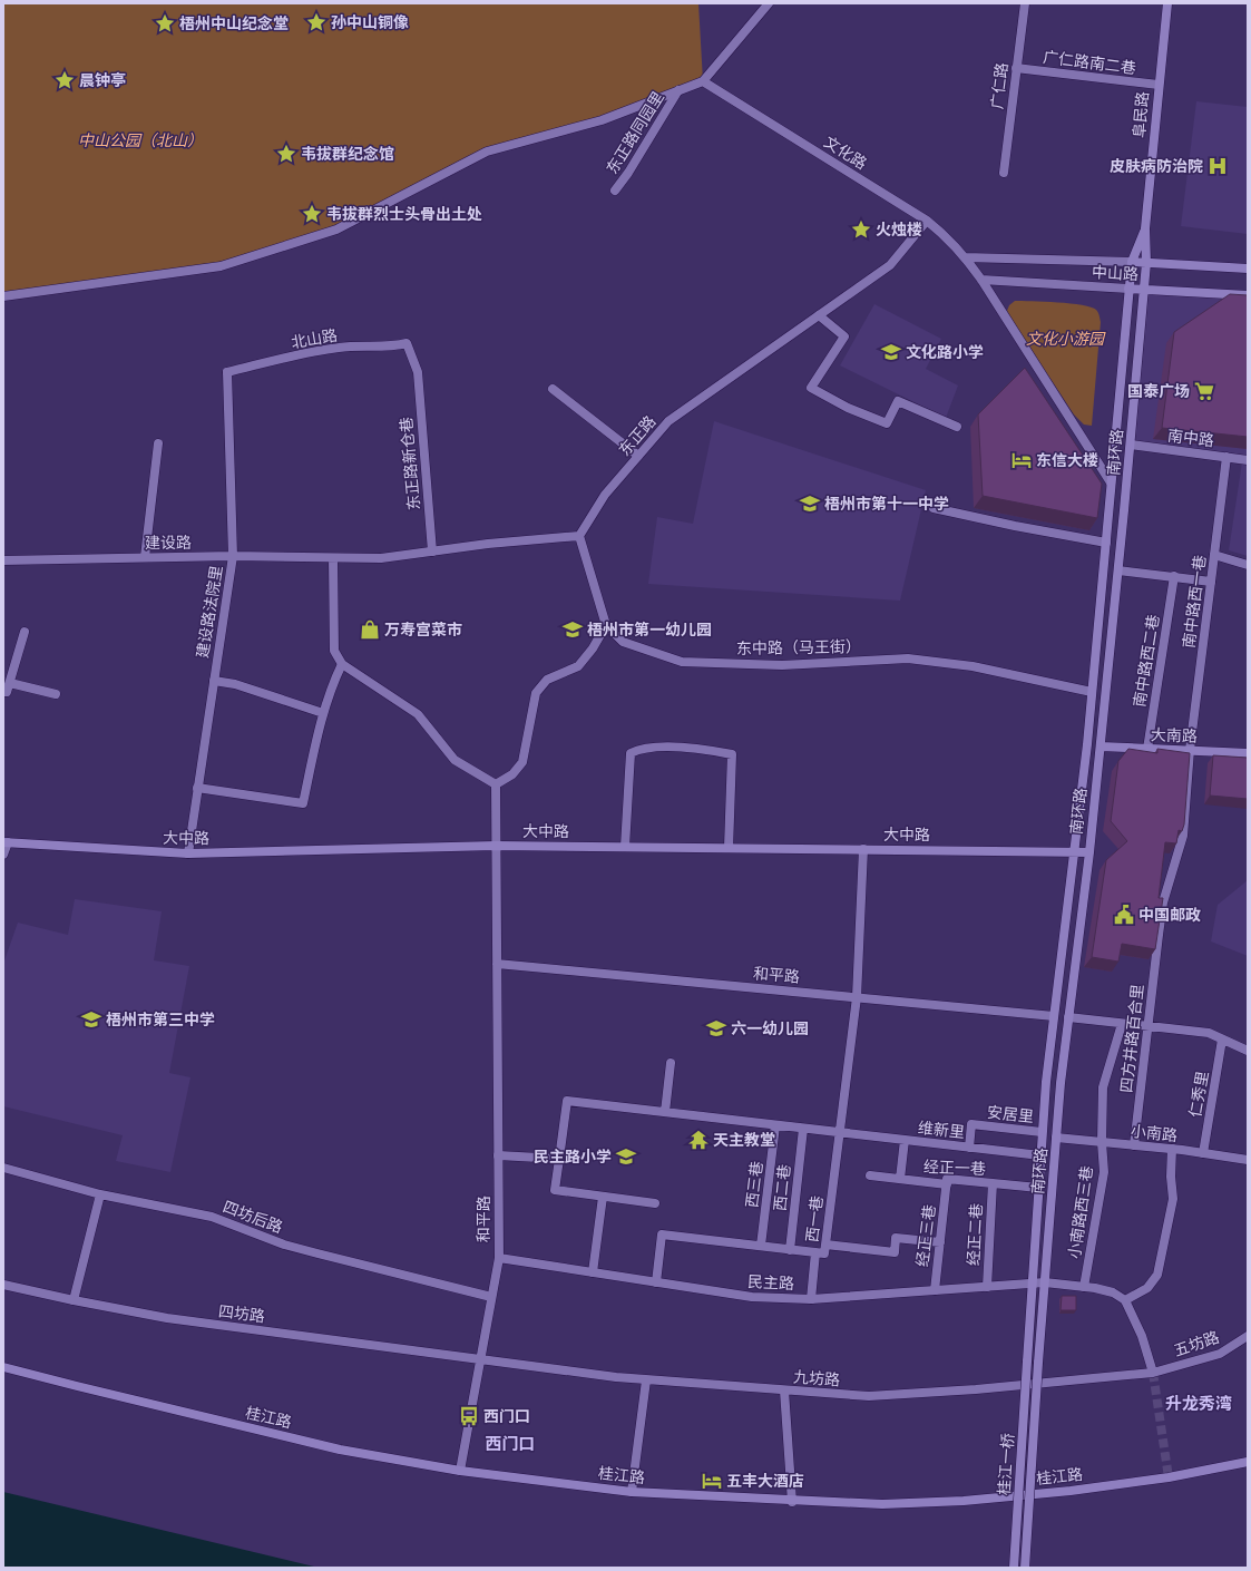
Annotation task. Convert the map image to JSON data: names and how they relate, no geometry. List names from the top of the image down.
{
  "streets": {
    "main road": [
      "阜民路",
      "中山路",
      "南环路",
      "大南路",
      "大中路",
      "桂江路",
      "桂江一桥"
    ],
    "street": [
      "广仁路南二巷",
      "广仁路",
      "东正路同园里",
      "文化路",
      "北山路",
      "东正路",
      "南中路",
      "东正路新仓巷",
      "建设路",
      "南中路西一巷",
      "建设路法院里",
      "东中路（马王街）",
      "南中路西二巷",
      "和平路",
      "四方井路百合里",
      "仁秀里",
      "安居里",
      "维新里",
      "小南路",
      "经正一巷",
      "西三巷",
      "西二巷",
      "小南路西三巷",
      "四坊后路",
      "西一巷",
      "经正二巷",
      "经正三巷",
      "民主路",
      "四坊路",
      "五坊路",
      "九坊路"
    ]
  },
  "crossings": [
    ["广仁路南二巷", "广仁路"],
    ["广仁路南二巷", "阜民路"],
    ["阜民路", "南环路"],
    ["文化路", "中山路"],
    ["文化路", "东正路"],
    ["中山路", "南环路"],
    ["北山路", "东正路新仓巷"],
    ["北山路", "建设路法院里"],
    ["东正路", "东中路（马王街）"],
    ["南中路", "南环路"],
    ["南中路", "南中路西一巷"],
    ["南环路", "东中路（马王街）"],
    ["南环路", "大南路"],
    ["南环路", "大中路"],
    ["南环路", "和平路"],
    ["南环路", "安居里"],
    ["南环路", "维新里"],
    ["南环路", "小南路"],
    ["南环路", "经正一巷"],
    ["南环路", "民主路"],
    ["南环路", "桂江一桥"],
    ["建设路", "建设路法院里"],
    ["南中路西一巷", "大南路"],
    ["南中路西一巷", "四方井路百合里"],
    ["建设路法院里", "大中路"],
    ["南中路西二巷", "大南路"],
    ["大中路", "和平路"],
    ["大中路", "西一巷"],
    ["和平路", "四坊后路"],
    ["和平路", "西一巷"],
    ["和平路", "民主路"],
    ["和平路", "四坊路"],
    ["和平路", "九坊路"],
    ["和平路", "桂江路"],
    ["四方井路百合里", "小南路"],
    ["仁秀里", "小南路"],
    ["安居里", "维新里"],
    ["维新里", "西三巷"],
    ["维新里", "西二巷"],
    ["维新里", "西一巷"],
    ["小南路", "小南路西三巷"],
    ["经正一巷", "经正二巷"],
    ["经正一巷", "经正三巷"],
    ["小南路西三巷", "民主路"],
    ["西一巷", "民主路"],
    ["经正二巷", "民主路"],
    ["经正三巷", "民主路"],
    ["四坊路", "九坊路"],
    ["五坊路", "九坊路"]
  ],
  "districts": ["升龙秀湾", "西门口"],
  "parks": ["中山公园（北山）", "文化小游园"],
  "places": {
    "place": [
      "孙中山铜像",
      "梧州中山纪念堂",
      "晨钟亭",
      "韦拔群纪念馆",
      "韦拔群烈士头骨出土处",
      "火烛楼"
    ],
    "hospital": ["皮肤病防治院"],
    "school or university": [
      "文化路小学",
      "梧州市第十一中学",
      "梧州市第一幼儿园",
      "梧州市第三中学",
      "六一幼儿园",
      "民主路小学"
    ],
    "supermarket": ["国泰广场"],
    "hotel": ["东信大楼", "五丰大酒店"],
    "shop": ["万寿宫菜市"],
    "public building": ["中国邮政"],
    "temple": ["天主教堂"],
    "bus stop": ["西门口"]
  }
}
